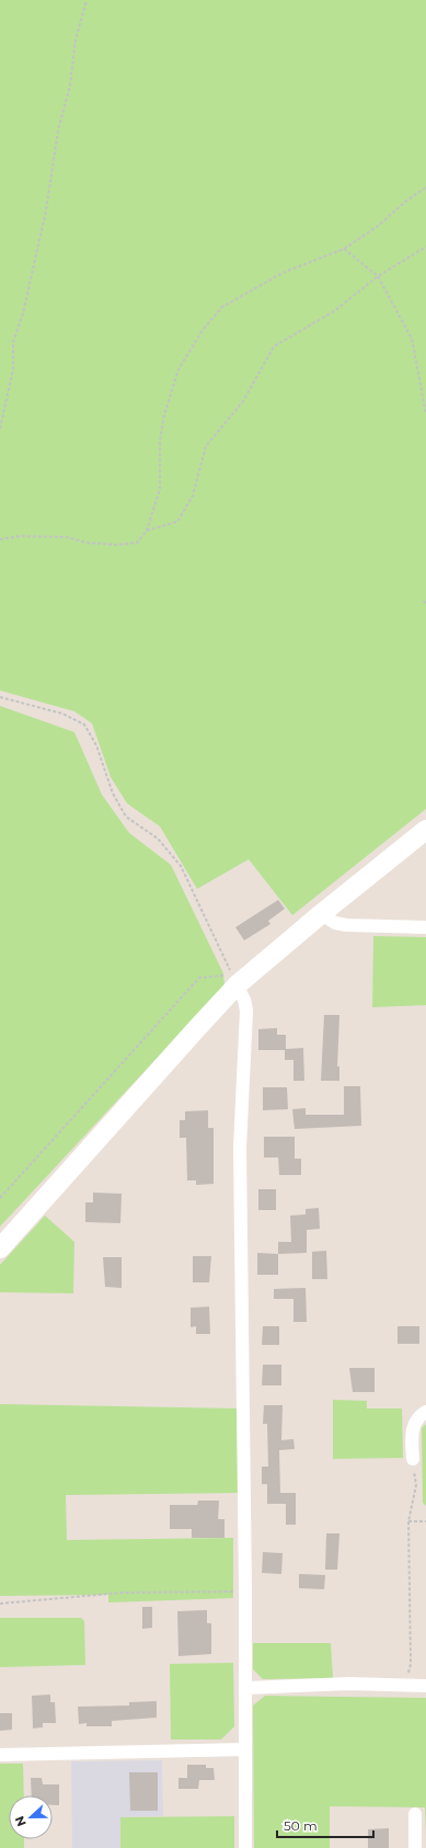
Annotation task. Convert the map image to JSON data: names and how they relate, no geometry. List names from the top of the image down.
{
  "scale_bar": "50 m",
  "north": "left"
}
